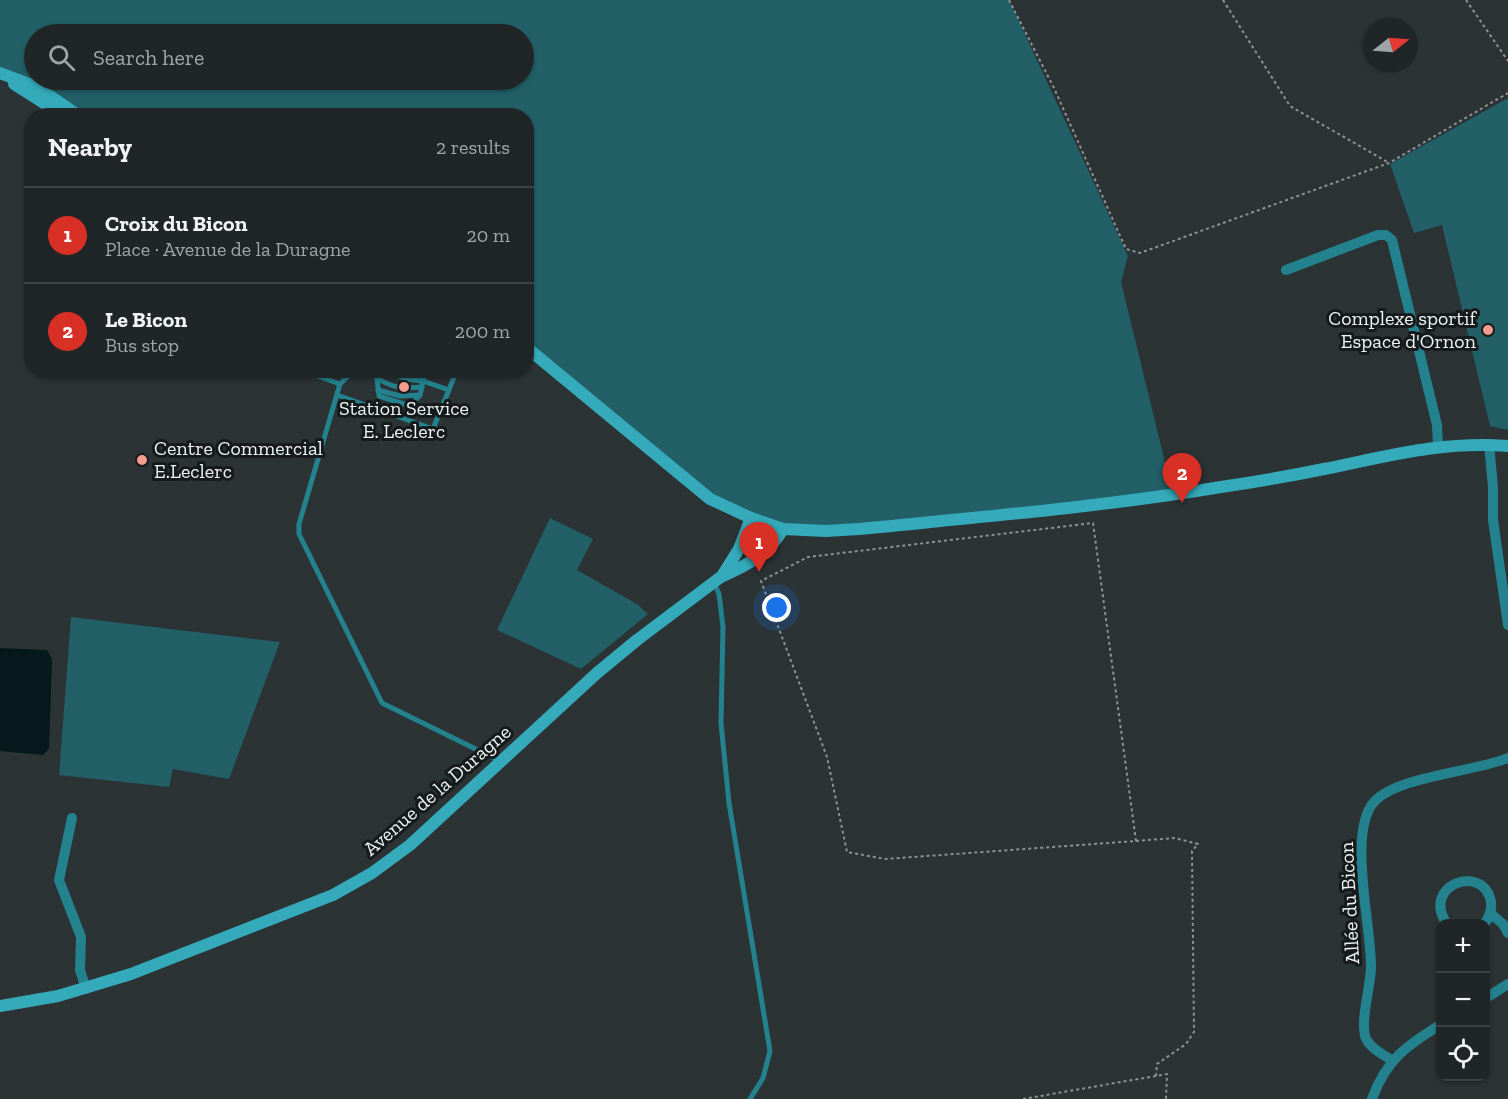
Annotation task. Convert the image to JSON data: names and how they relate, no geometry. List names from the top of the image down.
{
  "streets": {
    "main road": ["Avenue de la Duragne"],
    "street": ["Allée du Bicon"]
  },
  "places": ["Complexe sportif Espace d'Ornon", "Station Service E. Leclerc", "Centre Commercial E.Leclerc"],
  "north": "right",
  "page": {
    "search": "Search here",
    "heading": ["Nearby", "2 results"],
    "list": [
      {
        "mark": "1",
        "name": "Croix du Bicon",
        "note": "Place · Avenue de la Duragne",
        "value": "20 m"
      },
      {
        "mark": "2",
        "name": "Le Bicon",
        "note": "Bus stop",
        "value": "200 m"
      }
    ],
    "pins": ["2", "1"],
    "map_buttons": ["+", "−"]
  }
}
